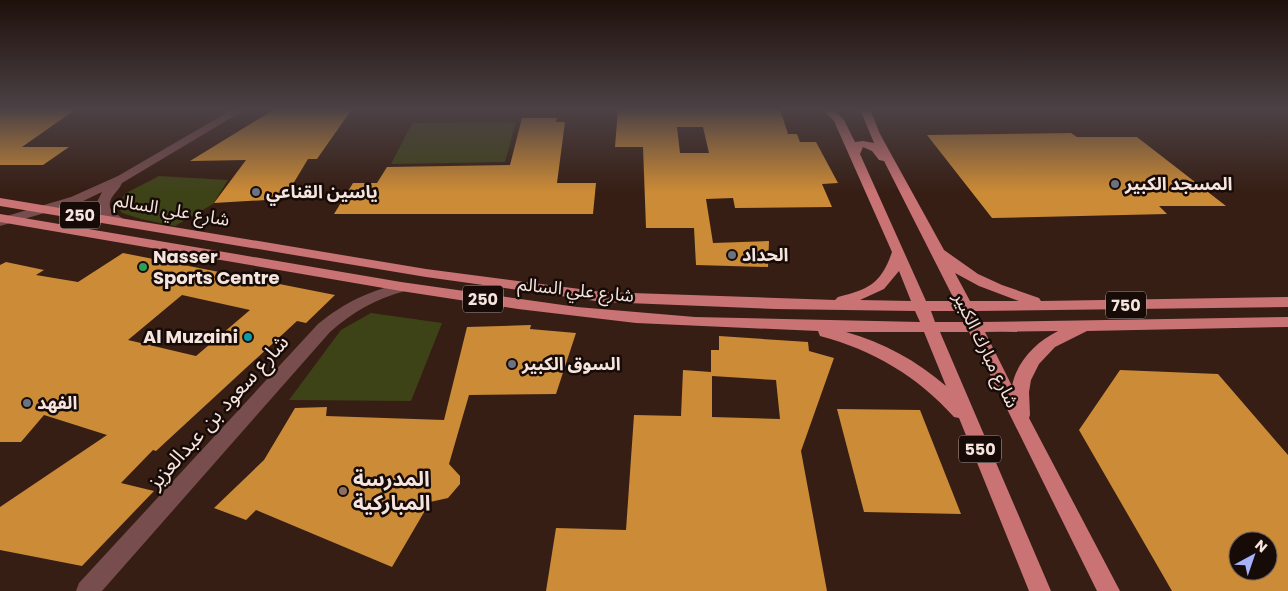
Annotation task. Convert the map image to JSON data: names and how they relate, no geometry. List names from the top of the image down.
{
  "streets": {
    "main road": [
      "شارع علي السالم",
      "250",
      "750",
      "شارع مبارك الكبير",
      "550"
    ],
    "street": ["شارع سعود بن عبدالعزيز"]
  },
  "crossings": [
    ["شارع علي السالم", "750"],
    ["شارع علي السالم", "شارع مبارك الكبير"],
    ["شارع علي السالم", "شارع سعود بن عبدالعزيز"],
    ["شارع علي السالم", "550"],
    ["750", "شارع مبارك الكبير"]
  ],
  "places": [
    "المسجد الكبير",
    "ياسين القناعي",
    "الحداد",
    "Nasser Sports Centre",
    "Al Muzaini",
    "السوق الكبير",
    "الفهد",
    "المدرسة المباركية"
  ],
  "north": "top right"
}
